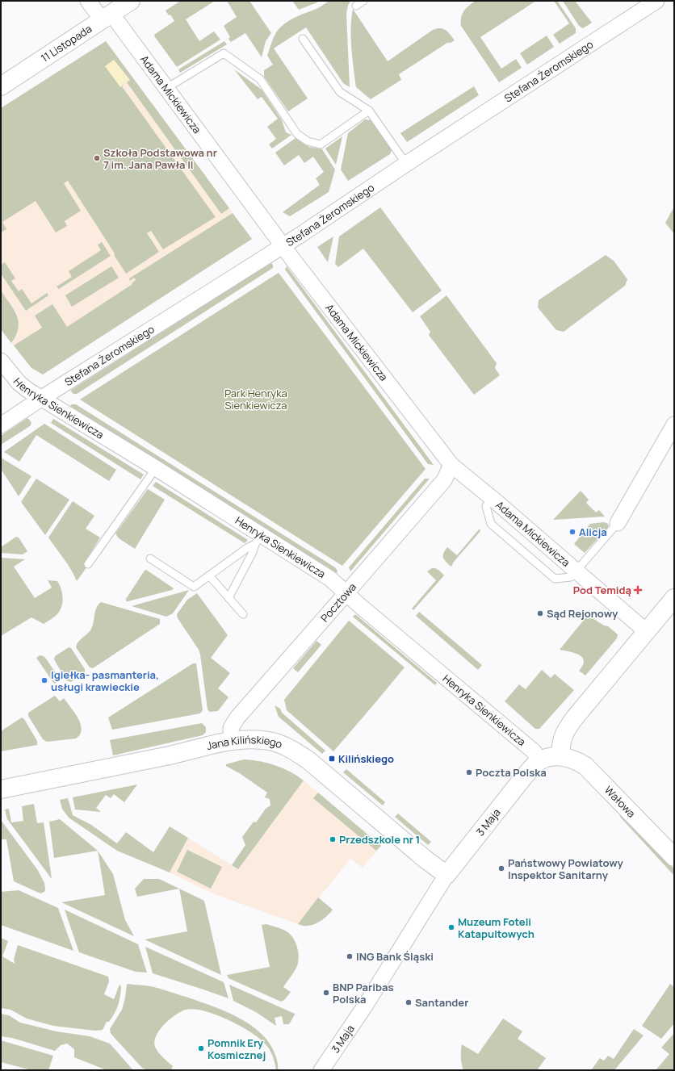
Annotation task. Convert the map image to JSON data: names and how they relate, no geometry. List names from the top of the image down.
{
  "streets": {
    "street": [
      "11 Listopada",
      "Stefana Żeromskiego",
      "Adama Mickiewicza",
      "Henryka Sienkiewicza",
      "Pocztowa",
      "Jana Kilińskiego",
      "Wałowa",
      "3 Maja"
    ]
  },
  "crossings": [
    ["11 Listopada", "Adama Mickiewicza"],
    ["Stefana Żeromskiego", "Adama Mickiewicza"],
    ["Stefana Żeromskiego", "Henryka Sienkiewicza"],
    ["Adama Mickiewicza", "Pocztowa"],
    ["Henryka Sienkiewicza", "Pocztowa"],
    ["Henryka Sienkiewicza", "3 Maja"],
    ["Pocztowa", "Jana Kilińskiego"],
    ["Jana Kilińskiego", "3 Maja"],
    ["Wałowa", "3 Maja"]
  ],
  "parks": ["Park Henryka Sienkiewicza"],
  "places": {
    "other": [
      "Szkoła Podstawowa nr 7 im. Jana Pawła II",
      "Alicja",
      "Sąd Rejonowy",
      "Igiełka- pasmanteria, usługi krawieckie",
      "Poczta Polska",
      "Przedszkole nr 1",
      "Państwowy Powiatowy Inspektor Sanitarny",
      "Muzeum Foteli Katapultowych",
      "ING Bank Śląski",
      "BNP Paribas Polska",
      "Santander",
      "Pomnik Ery Kosmicznej"
    ],
    "health": ["Pod Temidą"],
    "transit": ["Kilińskiego"]
  }
}
